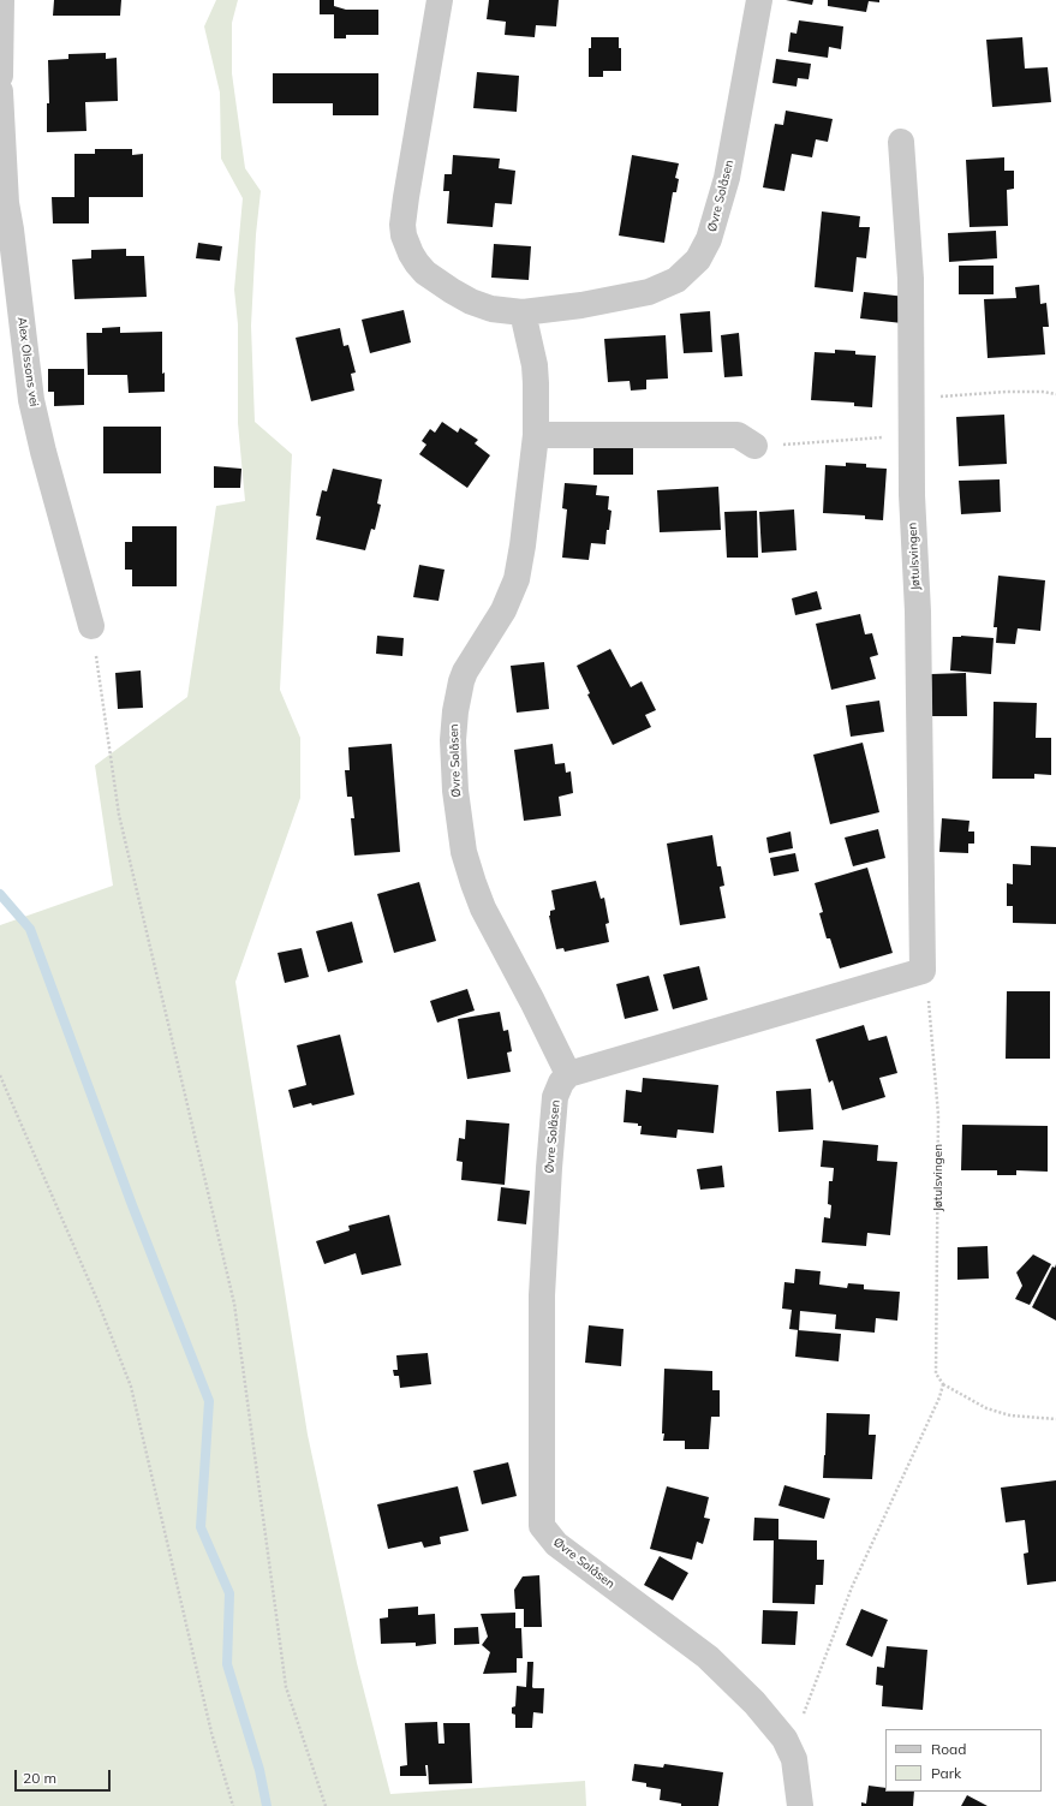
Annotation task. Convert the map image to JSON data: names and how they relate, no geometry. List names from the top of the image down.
{
  "streets": {
    "street": ["Øvre Solåsen", "Alex Olssons vei", "Jøtulsvingen"]
  },
  "legend": ["Road", "Park"],
  "scale_bar": "20 m"
}
